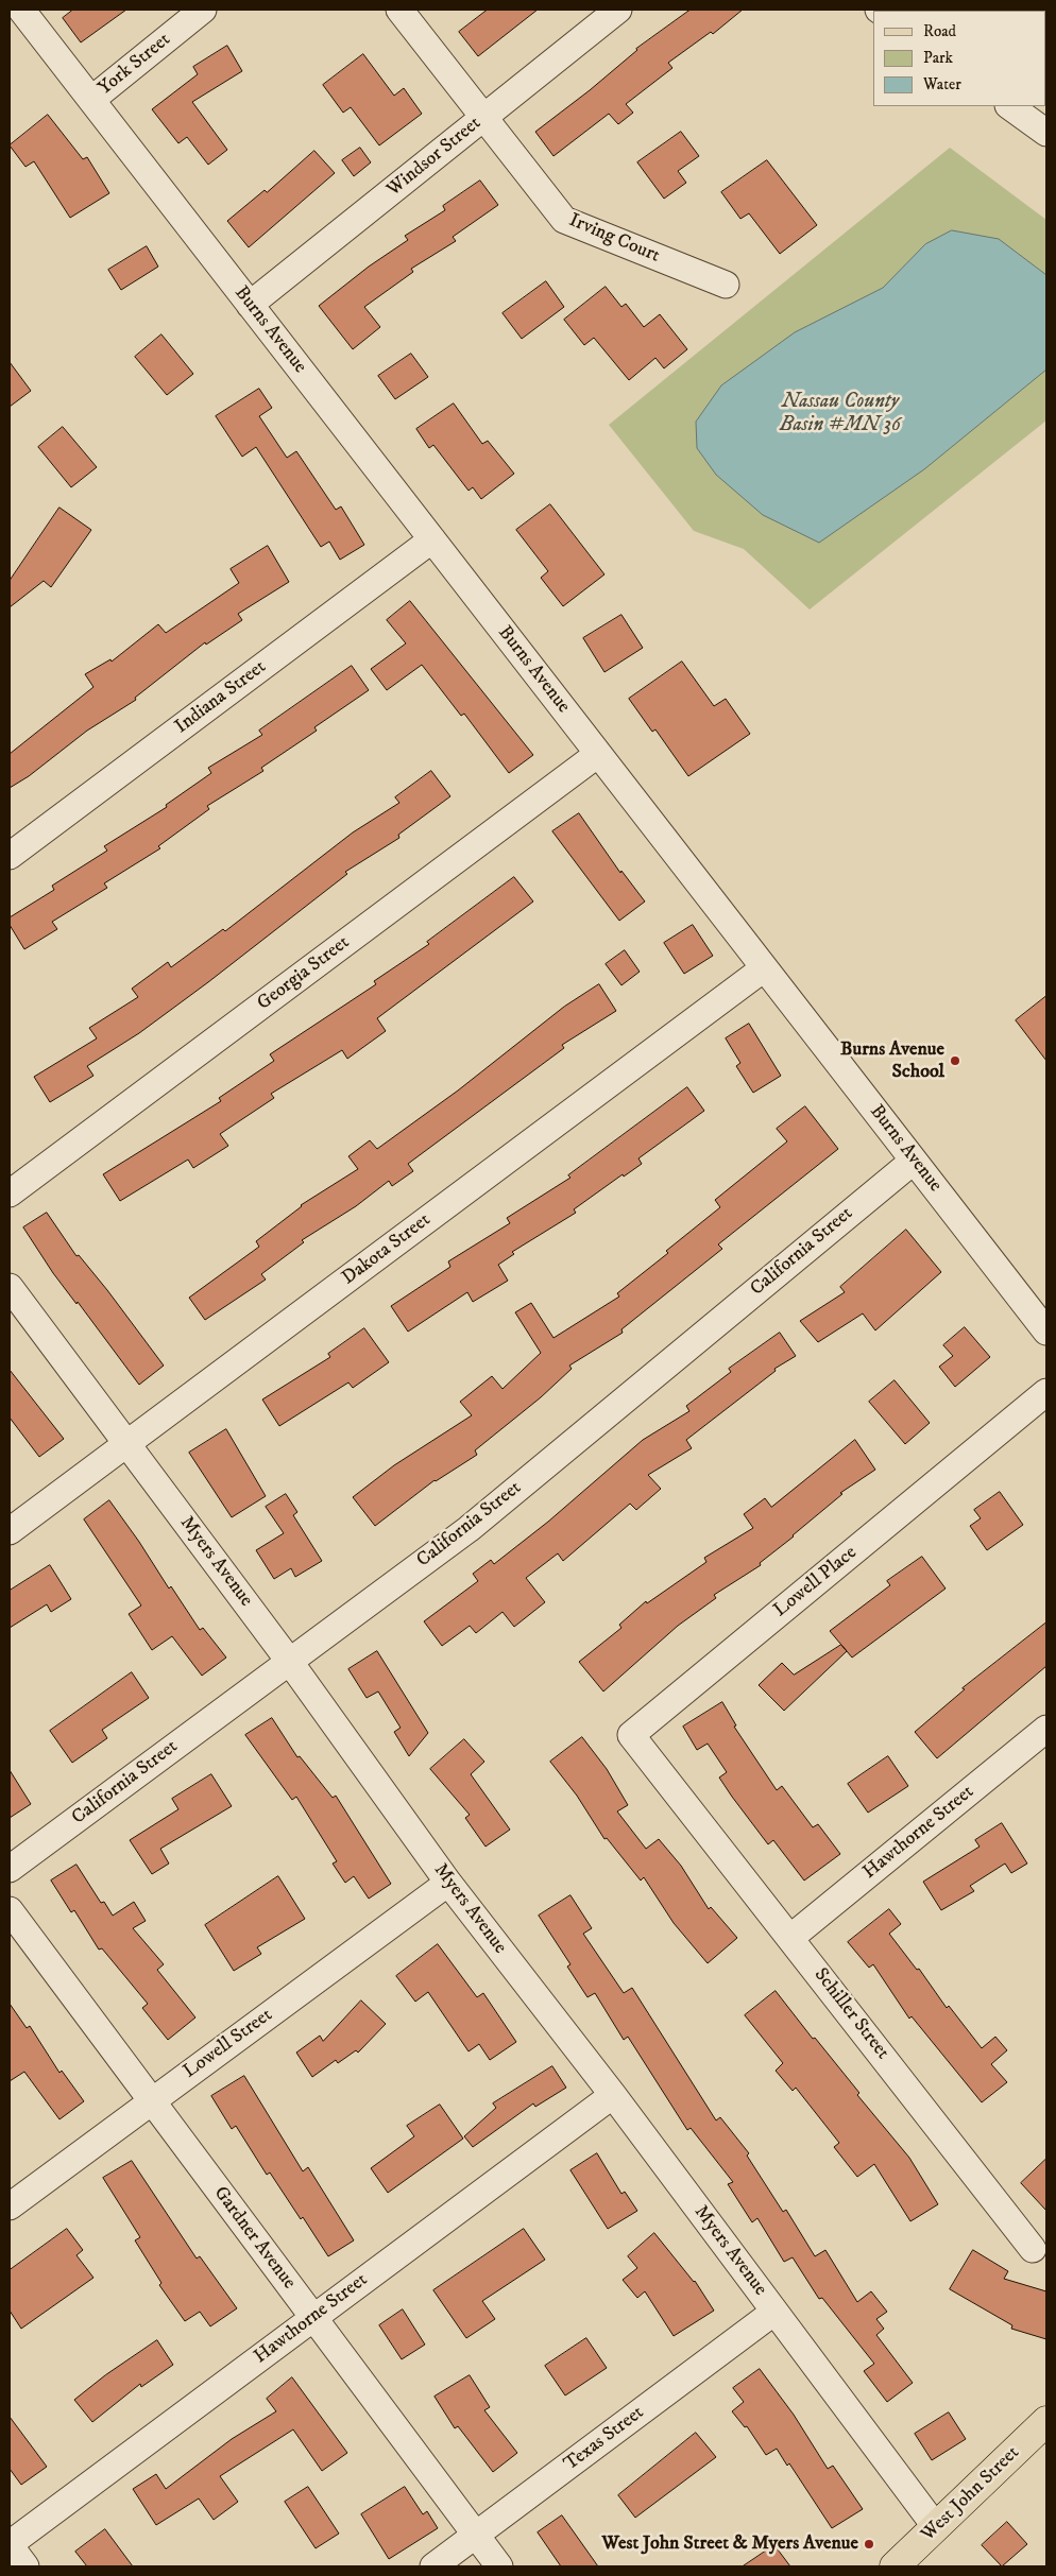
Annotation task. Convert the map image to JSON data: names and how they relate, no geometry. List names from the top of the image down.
{
  "streets": {
    "main road": ["West John Street"],
    "street": [
      "York Street",
      "Windsor Street",
      "Irving Court",
      "Burns Avenue",
      "Indiana Street",
      "Georgia Street",
      "Dakota Street",
      "California Street",
      "Myers Avenue",
      "Lowell Place",
      "Hawthorne Street",
      "Schiller Street",
      "Lowell Street",
      "Gardner Avenue",
      "Texas Street"
    ]
  },
  "crossings": [
    ["York Street", "Burns Avenue"],
    ["Windsor Street", "Irving Court"],
    ["Windsor Street", "Burns Avenue"],
    ["Burns Avenue", "Indiana Street"],
    ["Burns Avenue", "Georgia Street"],
    ["Burns Avenue", "Dakota Street"],
    ["Burns Avenue", "California Street"],
    ["Dakota Street", "Myers Avenue"],
    ["California Street", "Myers Avenue"],
    ["Myers Avenue", "Hawthorne Street"],
    ["Myers Avenue", "Lowell Street"],
    ["Myers Avenue", "Texas Street"],
    ["Myers Avenue", "West John Street"],
    ["Lowell Place", "Schiller Street"],
    ["Hawthorne Street", "Schiller Street"],
    ["Hawthorne Street", "Gardner Avenue"],
    ["Lowell Street", "Gardner Avenue"],
    ["Gardner Avenue", "Texas Street"]
  ],
  "water": ["Nassau County Basin #MN 36"],
  "places": ["Burns Avenue School", "West John Street & Myers Avenue"],
  "legend": ["Road", "Park", "Water"]
}
